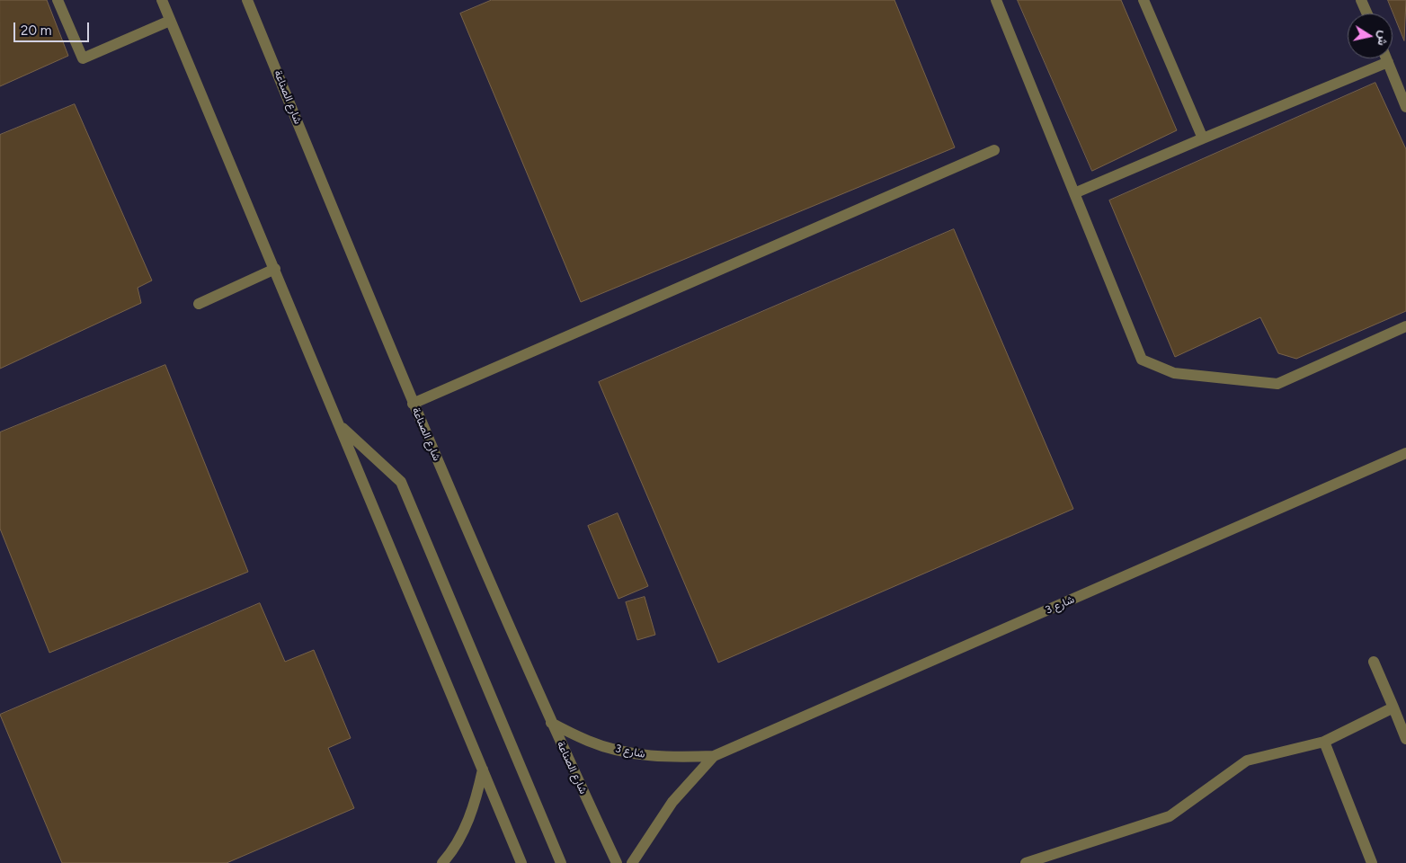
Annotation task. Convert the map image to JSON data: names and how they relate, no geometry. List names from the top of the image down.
{
  "streets": {
    "street": ["شارع الصناعة", "شارع 3"]
  },
  "crossings": [
    ["شارع الصناعة", "شارع 3"]
  ],
  "scale_bar": "20 m",
  "north": "right"
}
